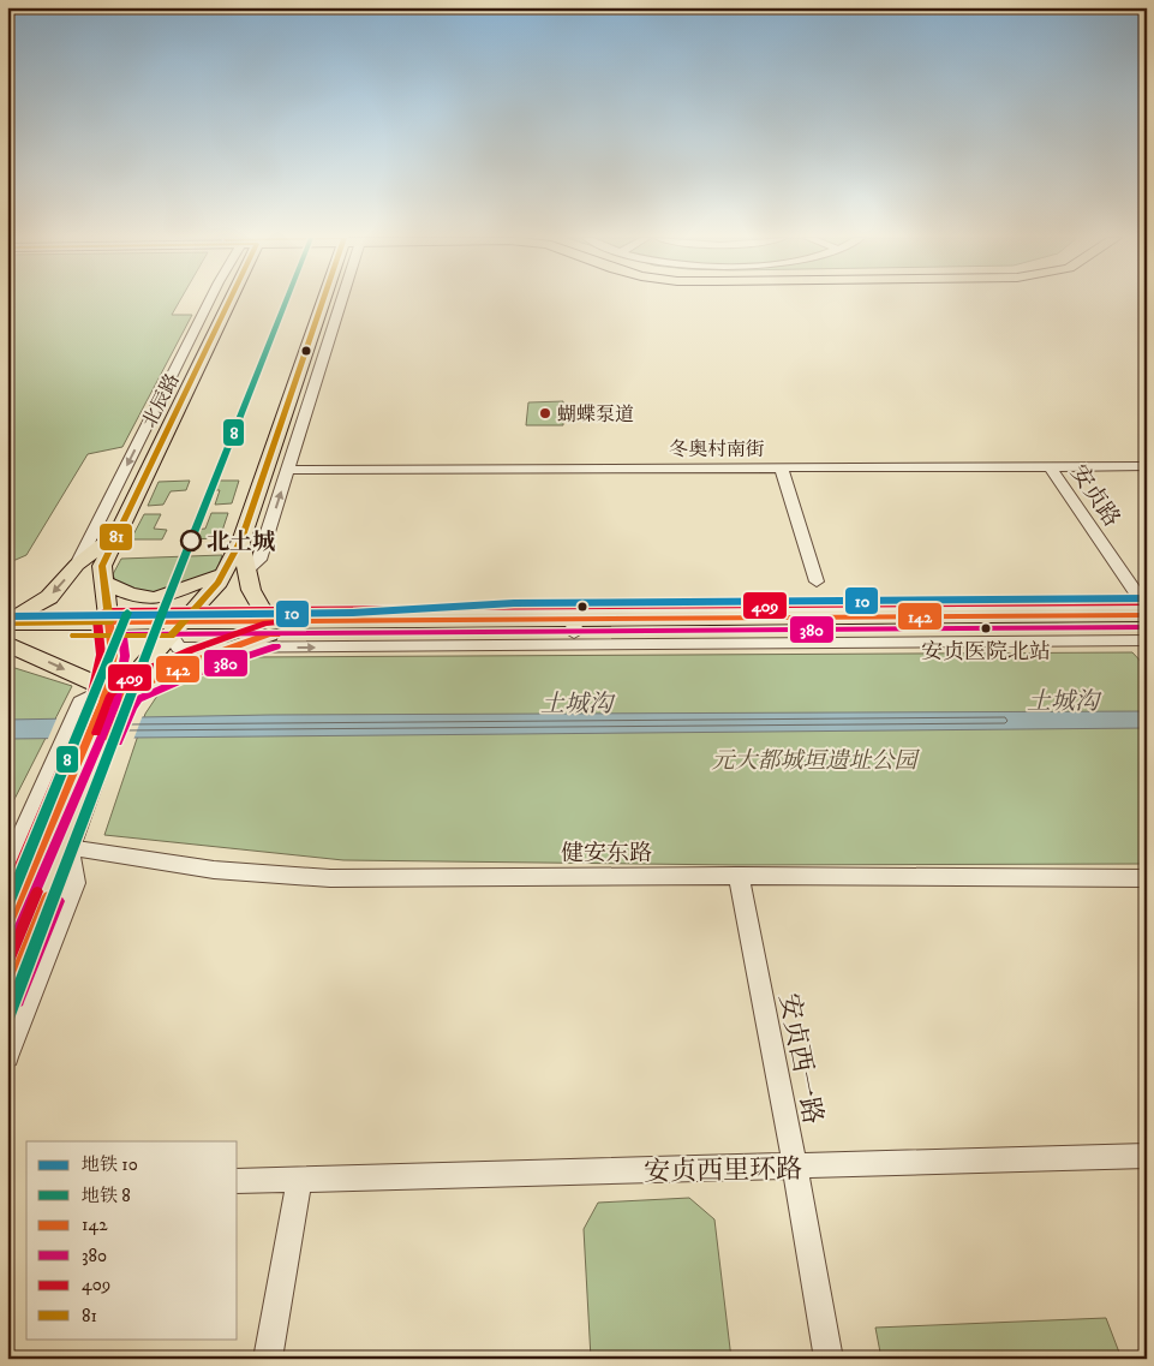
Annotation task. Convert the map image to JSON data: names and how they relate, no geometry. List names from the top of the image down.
{
  "streets": {
    "main road": ["北辰路"],
    "street": [
      "冬奥村南街",
      "安贞路",
      "健安东路",
      "安贞西一路",
      "安贞西里环路"
    ]
  },
  "crossings": [
    ["北辰路", "健安东路"],
    ["冬奥村南街", "安贞路"],
    ["健安东路", "安贞西一路"],
    ["安贞西一路", "安贞西里环路"]
  ],
  "water": ["土城沟"],
  "parks": ["元大都城垣遗址公园"],
  "places": ["蝴蝶泵道", "北土城", "安贞医院北站"],
  "lines": [
    "metro line 8",
    "transit line 81",
    "metro line 10",
    "transit line 409",
    "transit line 142",
    "transit line 380"
  ],
  "legend": [
    "地铁 10",
    "地铁 8",
    "142",
    "380",
    "409",
    "81"
  ]
}
